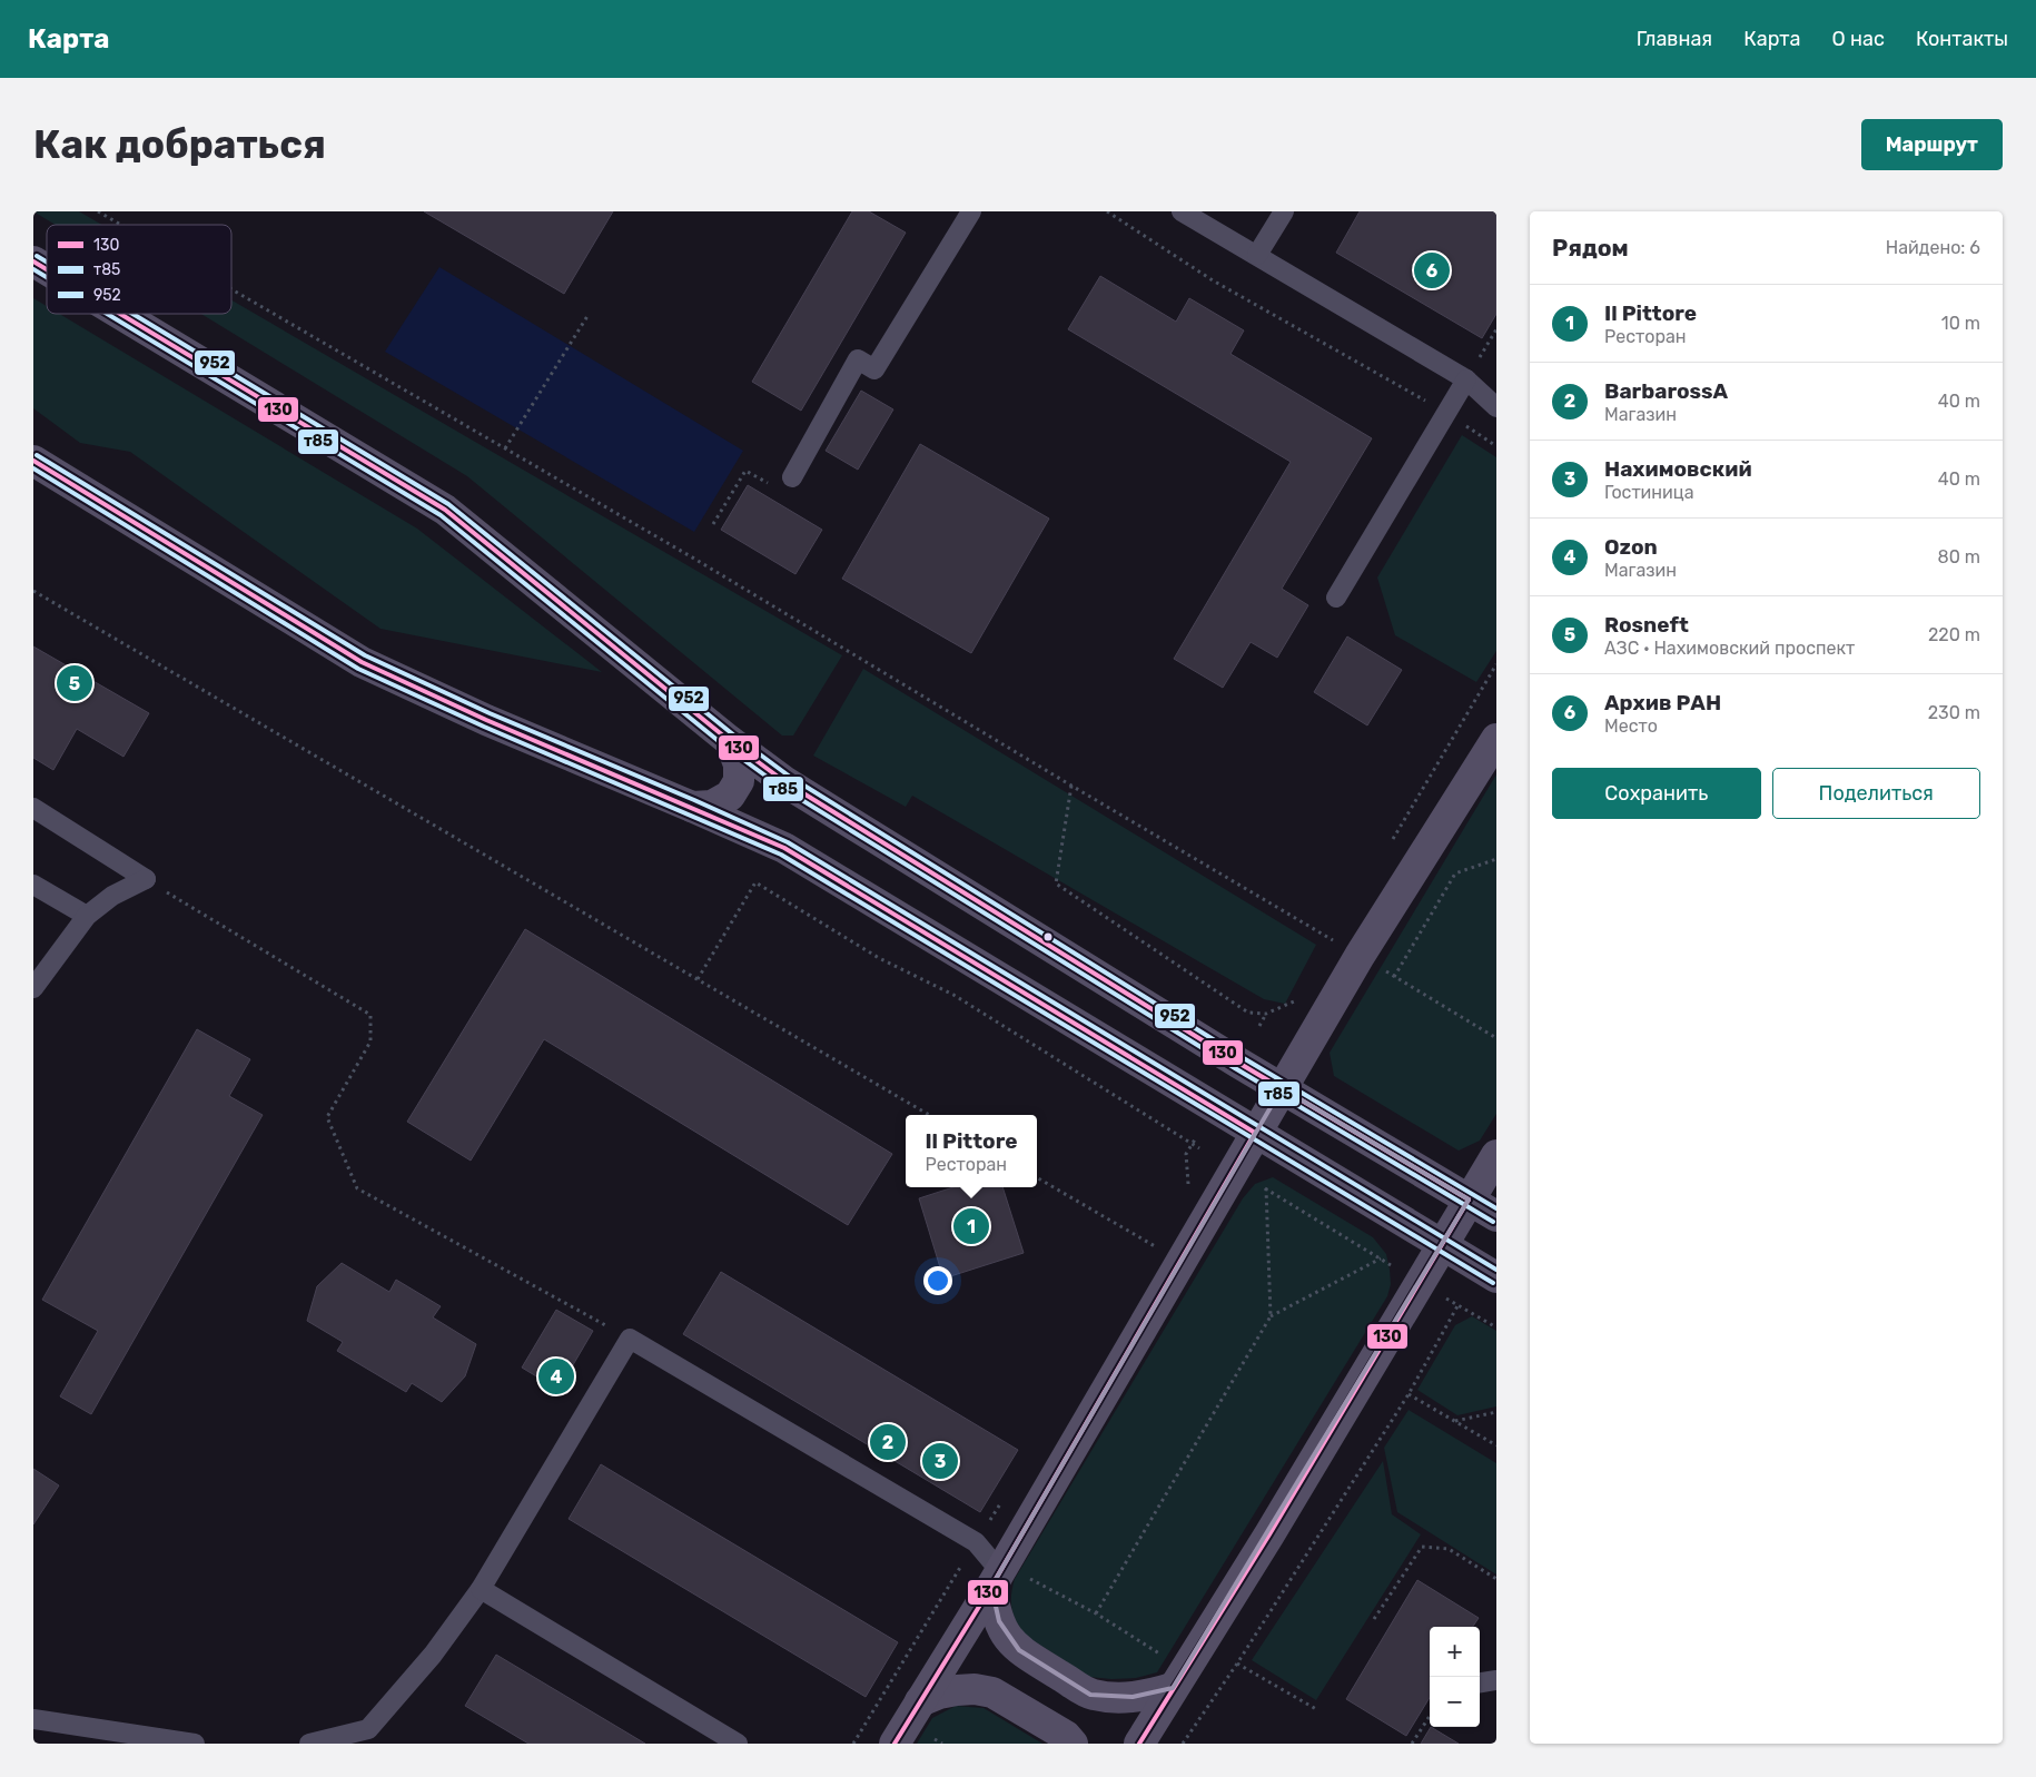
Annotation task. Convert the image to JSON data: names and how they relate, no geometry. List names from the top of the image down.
{
  "lines": ["transit line 952", "transit line 130", "transit line т85"],
  "legend": ["130", "т85", "952"],
  "page": {
    "header": "Карта",
    "nav": [
      "Главная",
      "Карта",
      "О нас",
      "Контакты"
    ],
    "buttons": [
      "Маршрут",
      ["Сохранить", "Поделиться"]
    ],
    "title": "Как добраться",
    "heading": ["Рядом", "Найдено: 6"],
    "pins": [
      "6",
      "5",
      "1",
      "4",
      "2",
      "3"
    ],
    "list": [
      {
        "mark": "1",
        "name": "Il Pittore",
        "note": "Ресторан",
        "value": "10 m"
      },
      {
        "mark": "2",
        "name": "BarbarossA",
        "note": "Магазин",
        "value": "40 m"
      },
      {
        "mark": "3",
        "name": "Нахимовский",
        "note": "Гостиница",
        "value": "40 m"
      },
      {
        "mark": "4",
        "name": "Ozon",
        "note": "Магазин",
        "value": "80 m"
      },
      {
        "mark": "5",
        "name": "Rosneft",
        "note": "АЗС · Нахимовский проспект",
        "value": "220 m"
      },
      {
        "mark": "6",
        "name": "Архив РАН",
        "note": "Место",
        "value": "230 m"
      }
    ],
    "popup": ["Il Pittore", "Ресторан"],
    "map_buttons": ["+", "−"]
  }
}
